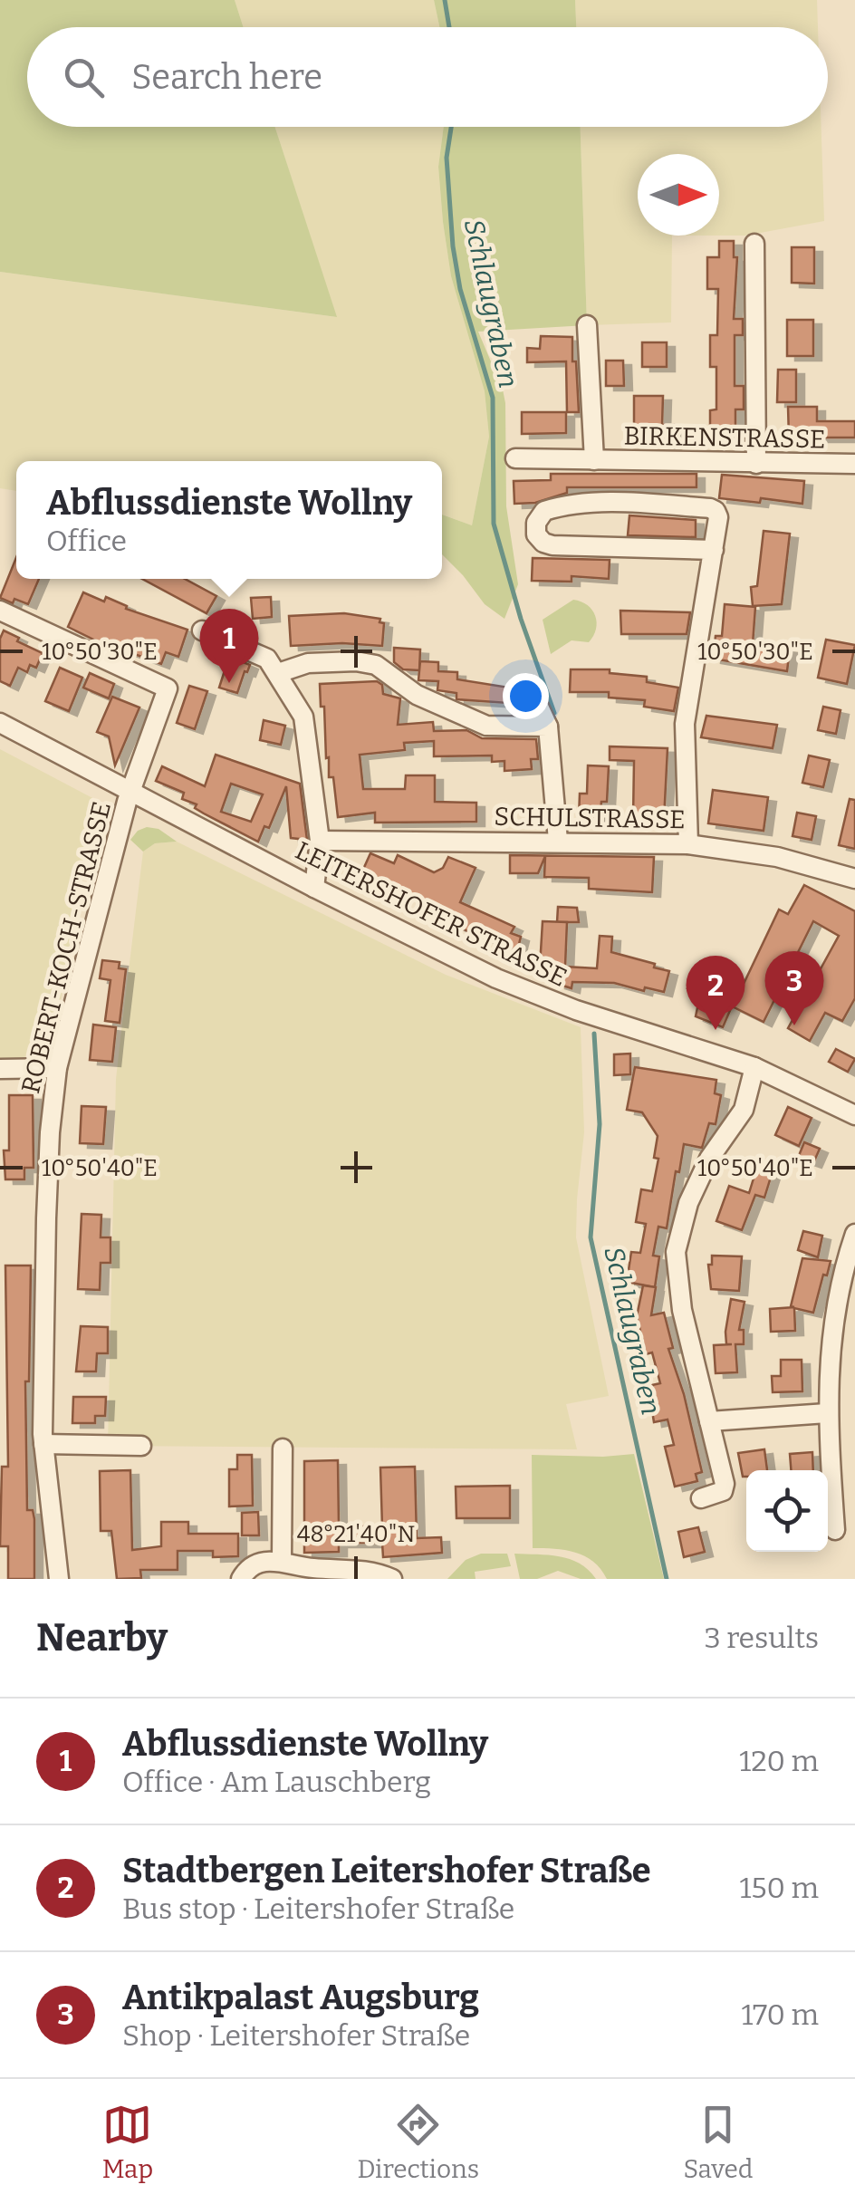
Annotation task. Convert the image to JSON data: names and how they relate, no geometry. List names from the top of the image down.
{
  "streets": {
    "street": [
      "BIRKENSTRASSE",
      "SCHULSTRASSE",
      "LEITERSHOFER STRASSE",
      "ROBERT-KOCH-STRASSE"
    ]
  },
  "crossings": [
    ["LEITERSHOFER STRASSE", "ROBERT-KOCH-STRASSE"]
  ],
  "water": ["Schlaugraben"],
  "north": "right",
  "page": {
    "search": "Search here",
    "popup": ["Abflussdienste Wollny", "Office"],
    "pins": ["1", "3", "2"],
    "heading": ["Nearby", "3 results"],
    "list": [
      {
        "mark": "1",
        "name": "Abflussdienste Wollny",
        "note": "Office · Am Lauschberg",
        "value": "120 m"
      },
      {
        "mark": "2",
        "name": "Stadtbergen Leitershofer Straße",
        "note": "Bus stop · Leitershofer Straße",
        "value": "150 m"
      },
      {
        "mark": "3",
        "name": "Antikpalast Augsburg",
        "note": "Shop · Leitershofer Straße",
        "value": "170 m"
      }
    ],
    "nav": ["Map", "Directions", "Saved"]
  },
  "coordinates": ["10°50'30\"E", "10°50'40\"E", "48°21'40\"N"]
}
